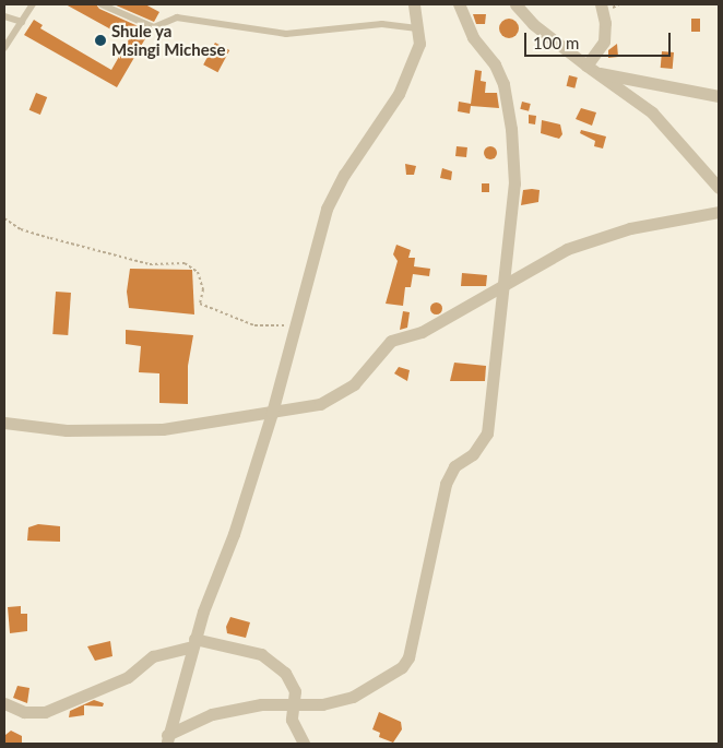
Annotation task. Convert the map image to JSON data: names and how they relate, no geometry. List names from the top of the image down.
{
  "places": ["Shule ya Msingi Michese"],
  "scale_bar": "100 m"
}
